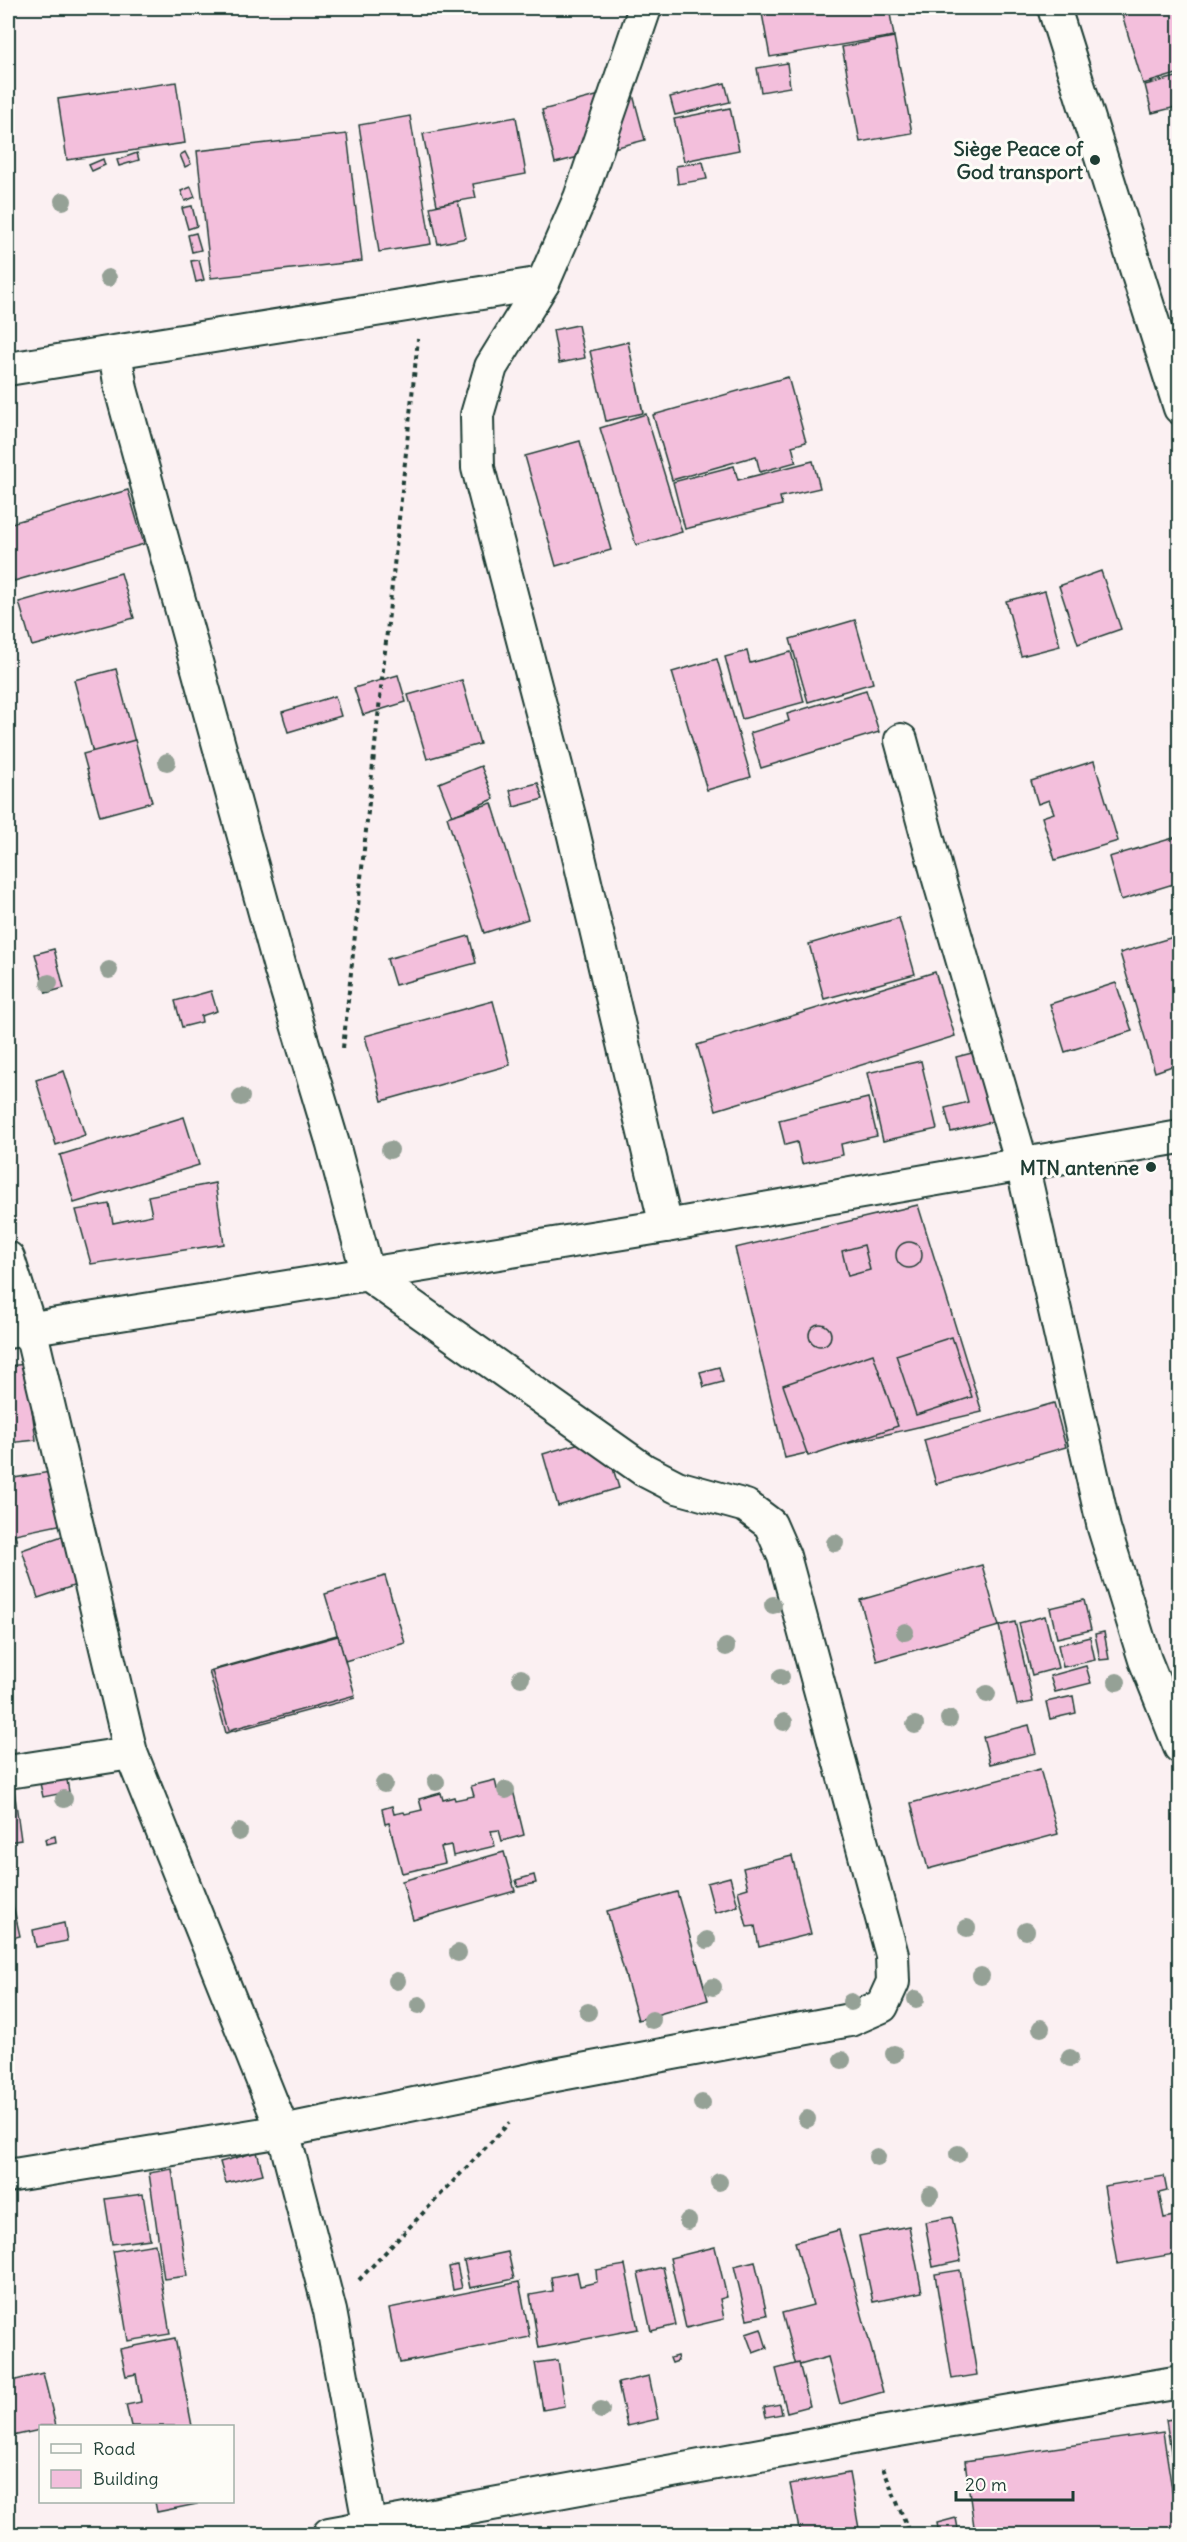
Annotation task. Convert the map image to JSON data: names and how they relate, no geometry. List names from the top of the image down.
{
  "places": ["Siège Peace of God transport", "MTN antenne"],
  "legend": ["Road", "Building"],
  "scale_bar": "20 m"
}
